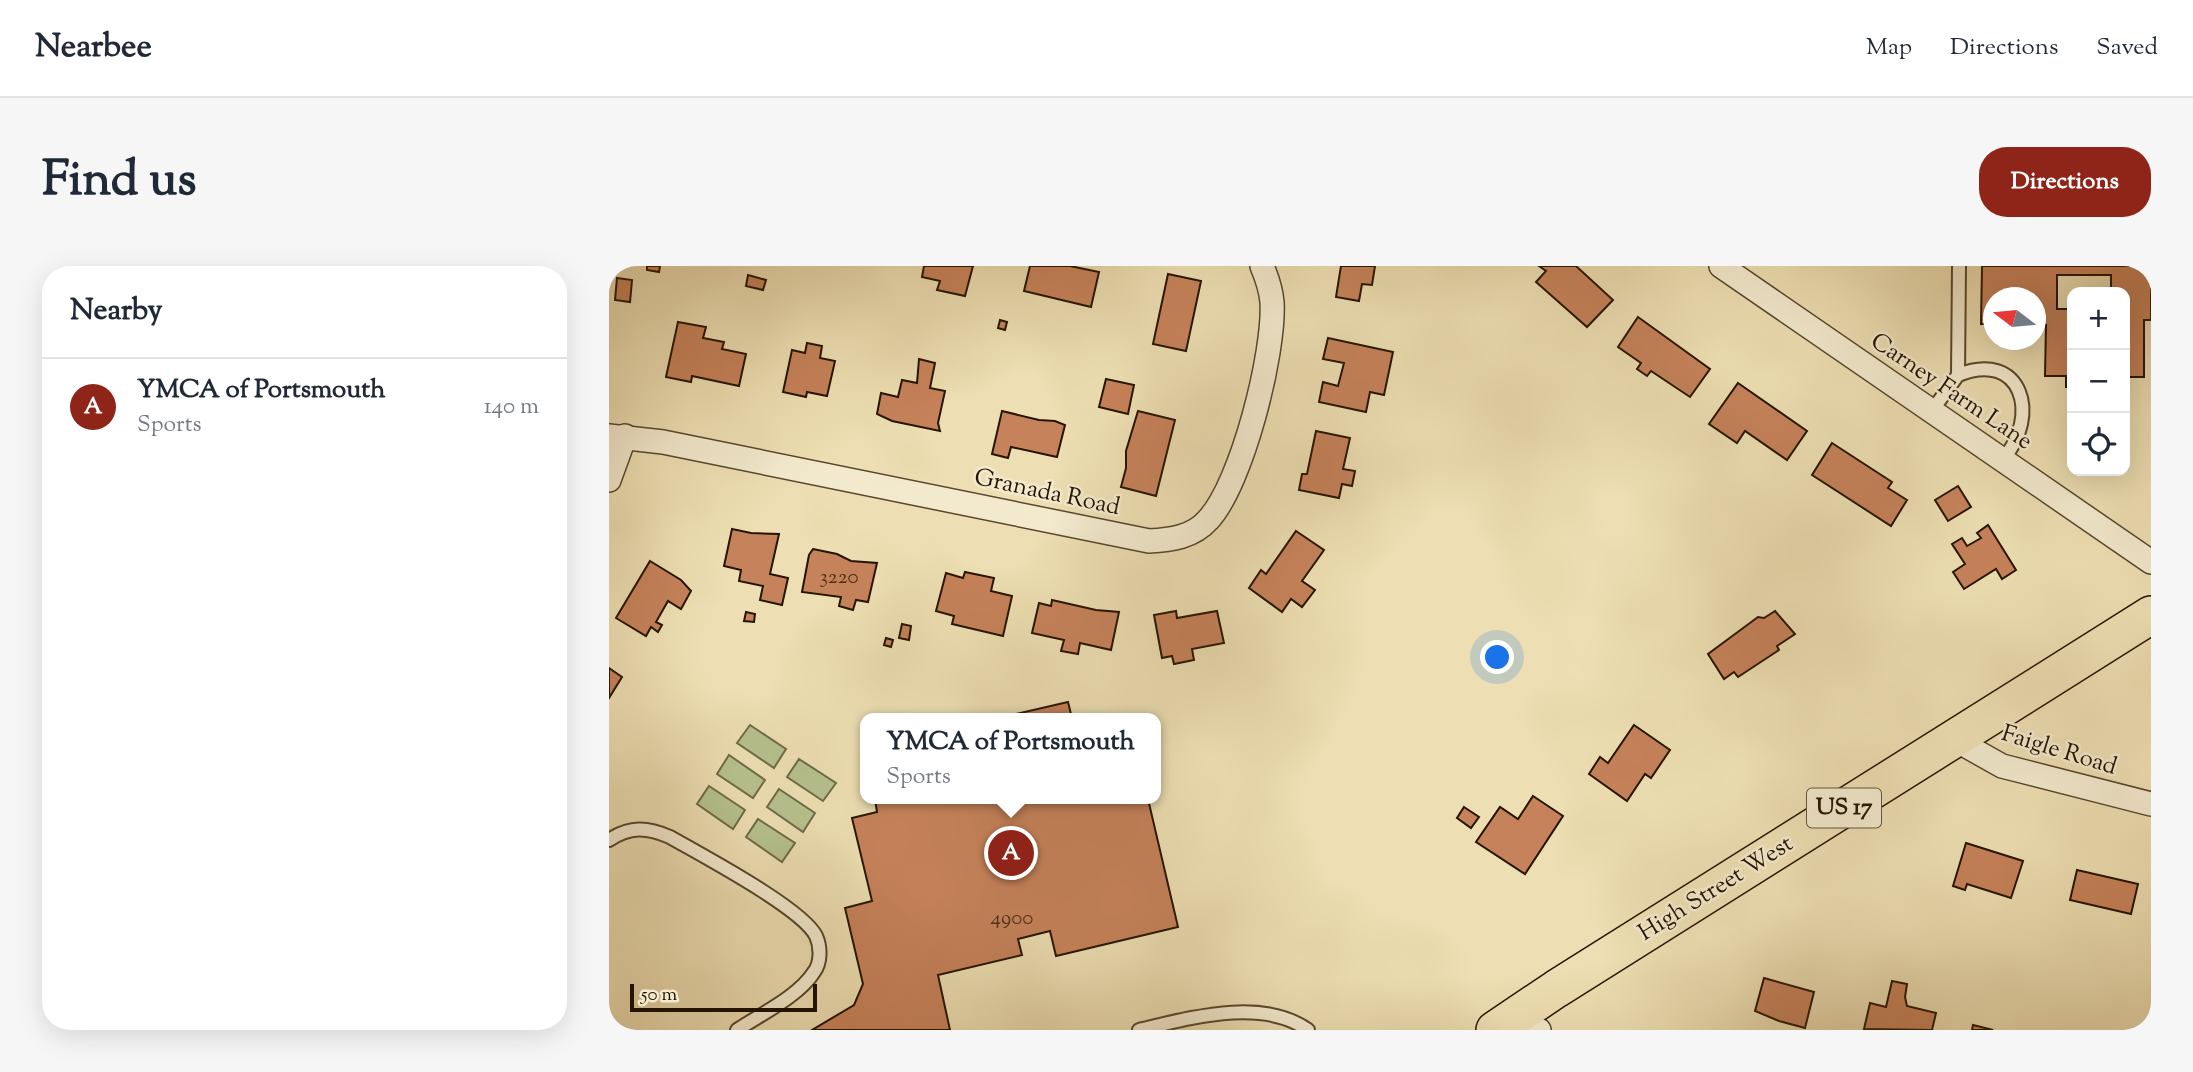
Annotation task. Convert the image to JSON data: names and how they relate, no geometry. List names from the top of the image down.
{
  "streets": {
    "main road": ["US 17", "High Street West"],
    "street": ["Carney Farm Lane", "Granada Road", "Faigle Road"]
  },
  "crossings": [
    ["Faigle Road", "High Street West"]
  ],
  "house_numbers": ["3220", "4900"],
  "scale_bar": "50 m",
  "north": "left",
  "page": {
    "header": "Nearbee",
    "nav": ["Map", "Directions", "Saved"],
    "title": "Find us",
    "buttons": "Directions",
    "heading": "Nearby",
    "map_buttons": ["+", "−"],
    "list": [
      {
        "mark": "A",
        "name": "YMCA of Portsmouth",
        "note": "Sports",
        "value": "140 m"
      }
    ],
    "popup": ["YMCA of Portsmouth", "Sports"],
    "pins": "A",
    "scale": "50 m"
  }
}
